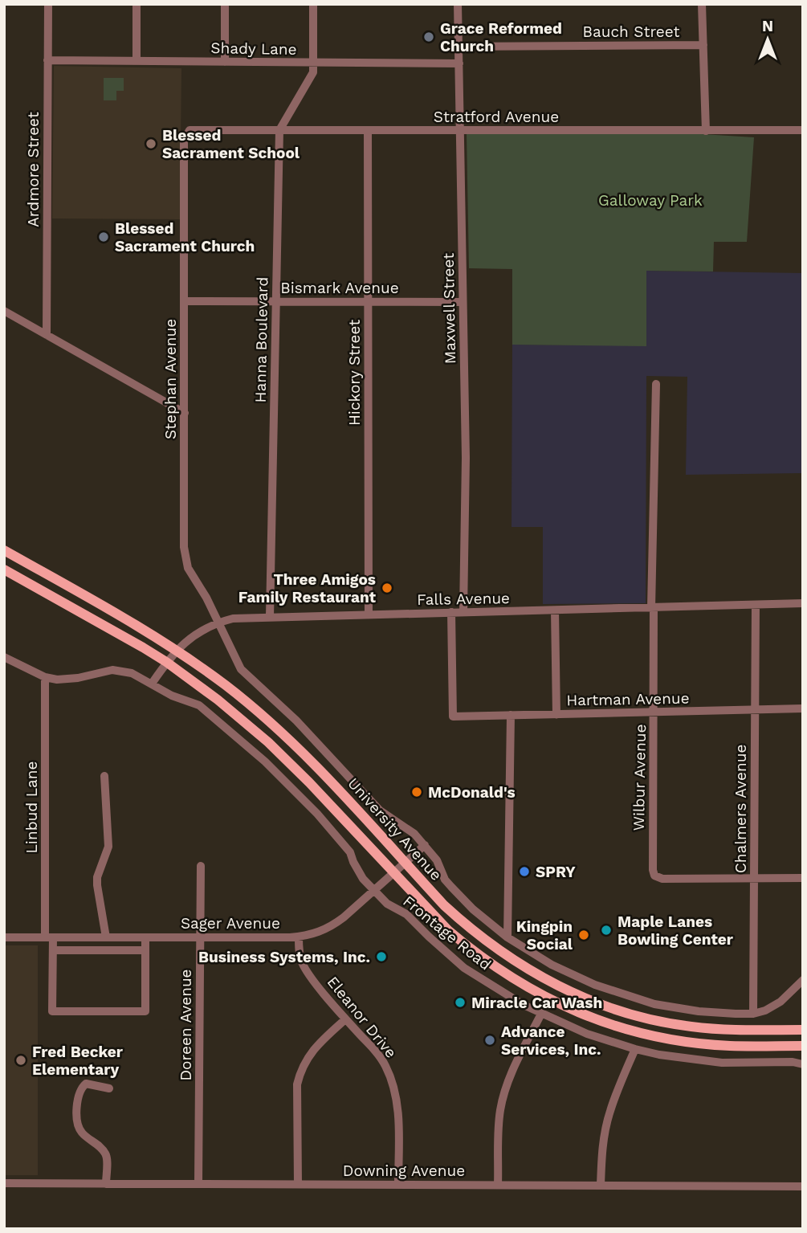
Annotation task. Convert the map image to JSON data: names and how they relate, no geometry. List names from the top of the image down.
{
  "streets": {
    "main road": ["University Avenue"],
    "street": [
      "Bauch Street",
      "Shady Lane",
      "Stratford Avenue",
      "Ardmore Street",
      "Bismark Avenue",
      "Maxwell Street",
      "Hanna Boulevard",
      "Hickory Street",
      "Stephan Avenue",
      "Falls Avenue",
      "Hartman Avenue",
      "Wilbur Avenue",
      "Linbud Lane",
      "Chalmers Avenue",
      "Sager Avenue",
      "Frontage Road",
      "Eleanor Drive",
      "Doreen Avenue",
      "Downing Avenue"
    ]
  },
  "crossings": [
    ["Bauch Street", "Maxwell Street"],
    ["Shady Lane", "Ardmore Street"],
    ["Shady Lane", "Maxwell Street"],
    ["Shady Lane", "Hanna Boulevard"],
    ["Stratford Avenue", "Maxwell Street"],
    ["Stratford Avenue", "Hanna Boulevard"],
    ["Stratford Avenue", "Hickory Street"],
    ["Stratford Avenue", "Stephan Avenue"],
    ["Bismark Avenue", "Maxwell Street"],
    ["Bismark Avenue", "Hanna Boulevard"],
    ["Bismark Avenue", "Hickory Street"],
    ["Bismark Avenue", "Stephan Avenue"],
    ["Maxwell Street", "Falls Avenue"],
    ["Hanna Boulevard", "Falls Avenue"],
    ["Hickory Street", "Falls Avenue"],
    ["Stephan Avenue", "Falls Avenue"],
    ["Falls Avenue", "Hartman Avenue"],
    ["Falls Avenue", "Wilbur Avenue"],
    ["Falls Avenue", "Chalmers Avenue"],
    ["Falls Avenue", "University Avenue"],
    ["Falls Avenue", "Frontage Road"],
    ["Hartman Avenue", "Wilbur Avenue"],
    ["Hartman Avenue", "Chalmers Avenue"],
    ["Wilbur Avenue", "Chalmers Avenue"],
    ["Linbud Lane", "Sager Avenue"],
    ["Linbud Lane", "Frontage Road"],
    ["University Avenue", "Sager Avenue"],
    ["Sager Avenue", "Frontage Road"],
    ["Sager Avenue", "Eleanor Drive"],
    ["Sager Avenue", "Doreen Avenue"],
    ["Eleanor Drive", "Downing Avenue"],
    ["Doreen Avenue", "Downing Avenue"]
  ],
  "parks": ["Galloway Park"],
  "places": [
    "Grace Reformed Church",
    "Blessed Sacrament School",
    "Blessed Sacrament Church",
    "Three Amigos Family Restaurant",
    "McDonald's",
    "SPRY",
    "Maple Lanes Bowling Center",
    "Kingpin Social",
    "Business Systems, Inc.",
    "Miracle Car Wash",
    "Advance Services, Inc.",
    "Fred Becker Elementary"
  ],
  "north": "top"
}
